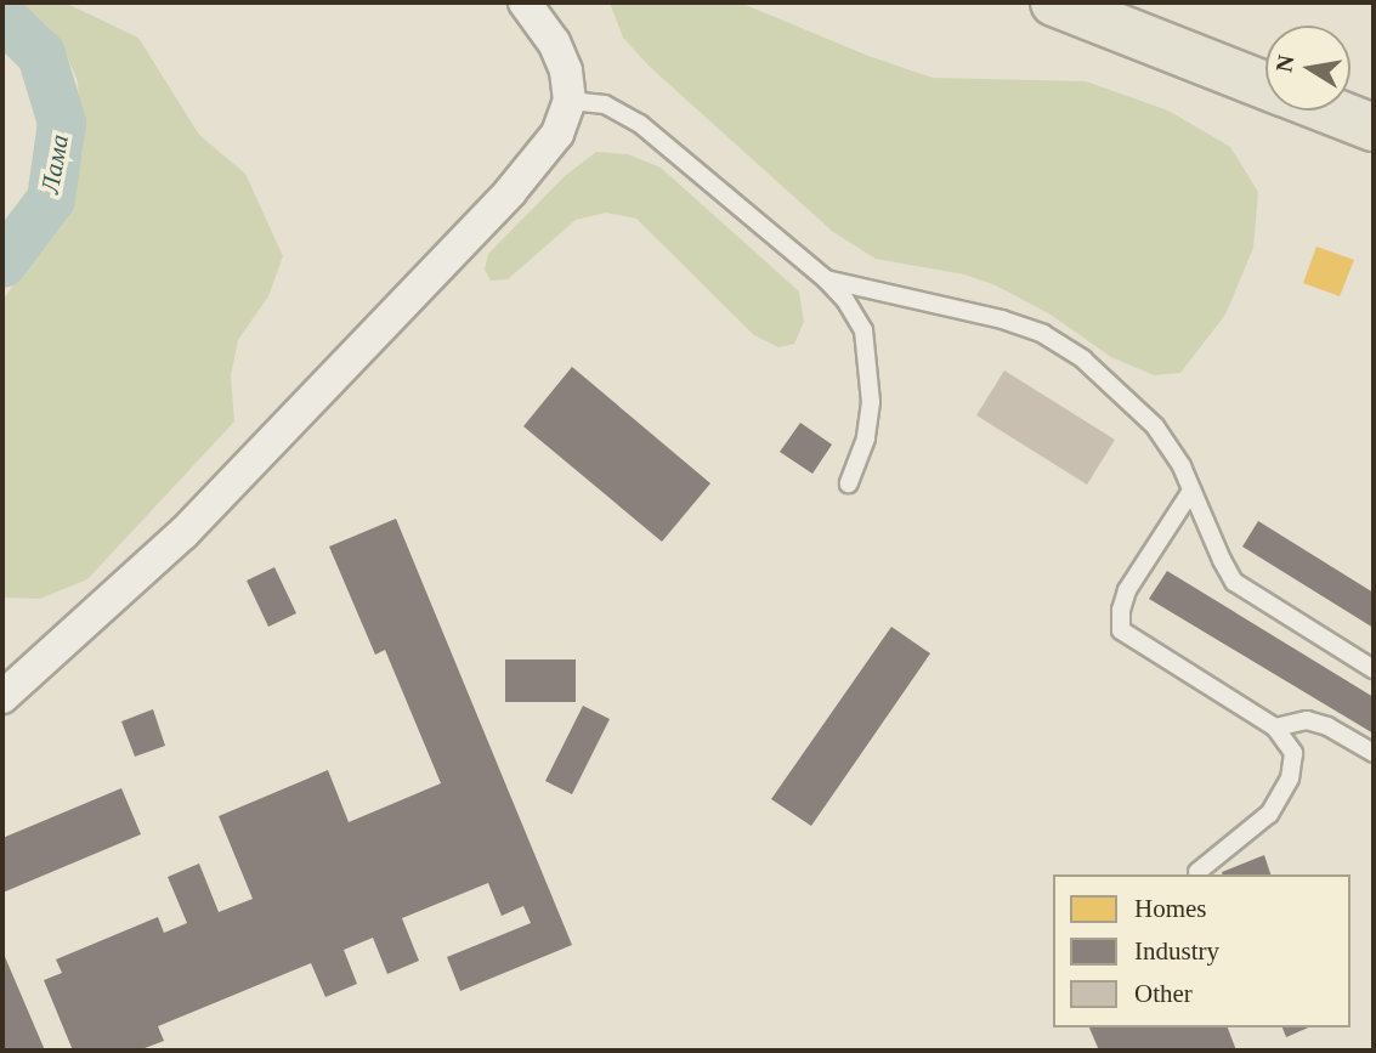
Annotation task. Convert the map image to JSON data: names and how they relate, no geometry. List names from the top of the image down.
{
  "water": ["Лама"],
  "legend": ["Homes", "Industry", "Other"],
  "north": "left"
}
